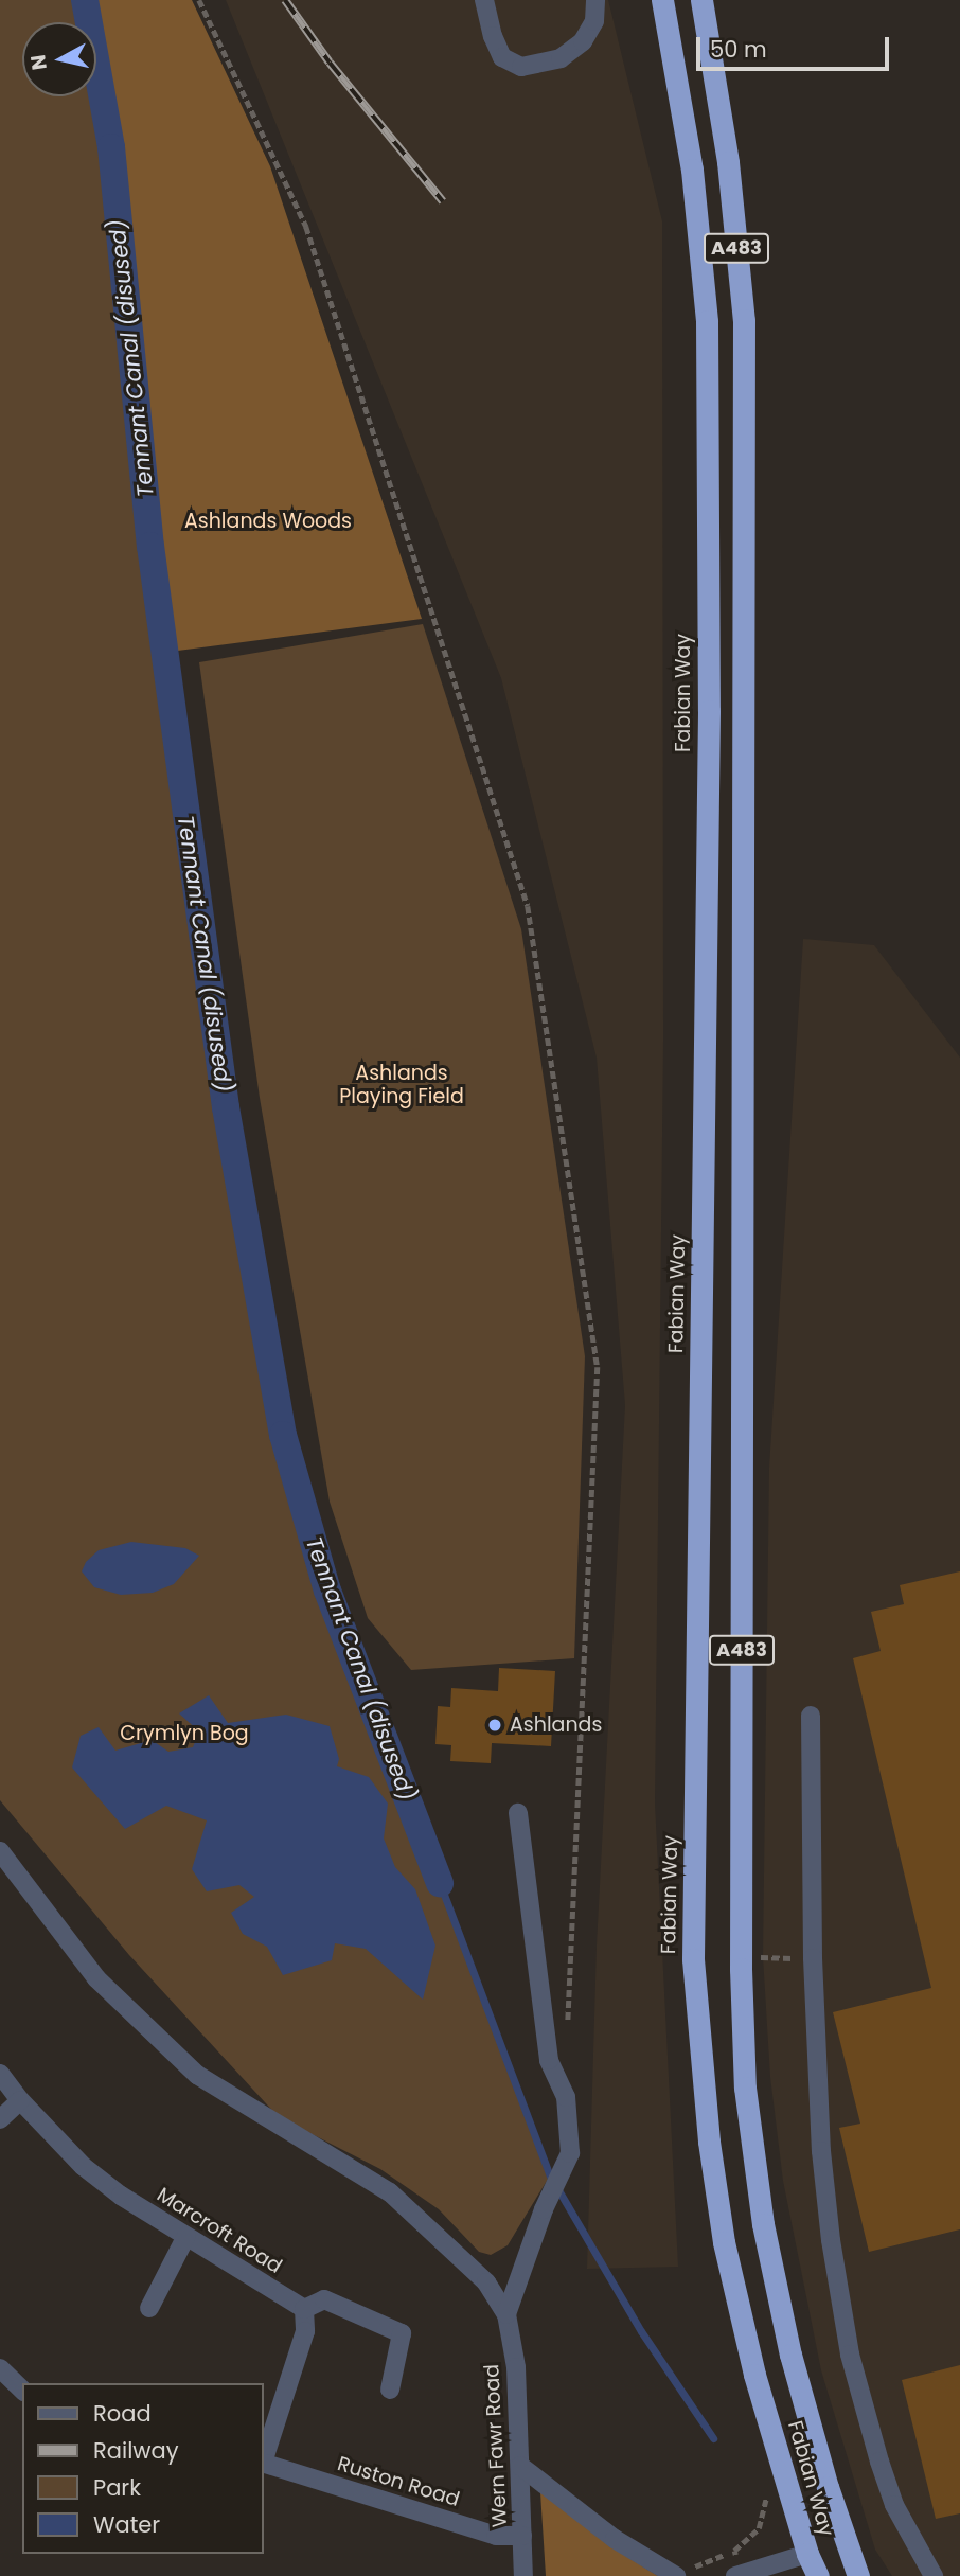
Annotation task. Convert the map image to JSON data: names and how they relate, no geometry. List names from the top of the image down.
{
  "streets": {
    "highway": ["A483", "Fabian Way"],
    "street": ["Marcroft Road", "Wern Fawr Road", "Ruston Road"]
  },
  "crossings": [
    ["Wern Fawr Road", "Ruston Road"]
  ],
  "water": ["Tennant Canal (disused)"],
  "parks": ["Ashlands Woods", "Ashlands Playing Field", "Crymlyn Bog"],
  "places": ["Ashlands"],
  "legend": [
    "Road",
    "Railway",
    "Park",
    "Water"
  ],
  "scale_bar": "50 m",
  "north": "left"
}
